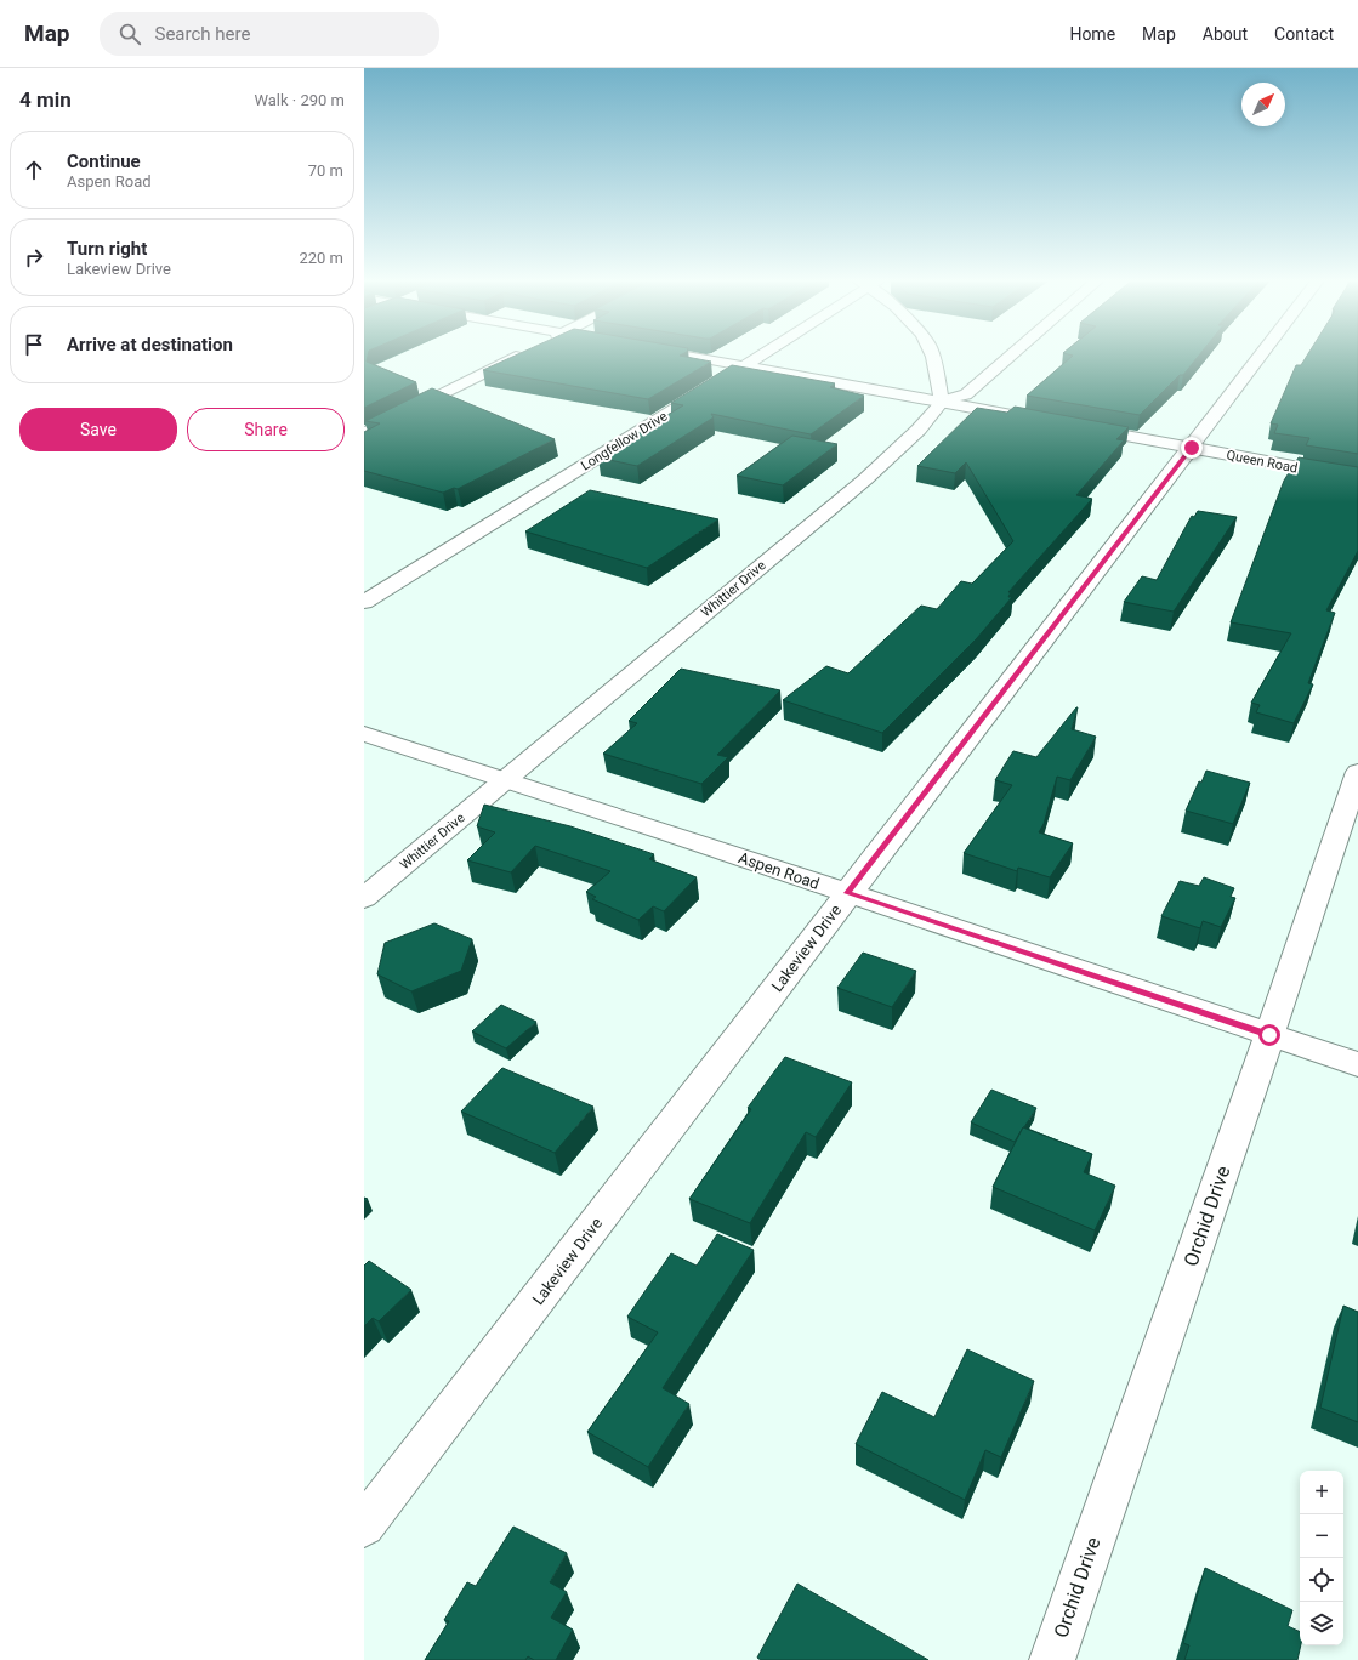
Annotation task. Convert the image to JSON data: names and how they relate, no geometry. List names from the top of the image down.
{
  "streets": {
    "street": [
      "Longfellow Drive",
      "Queen Road",
      "Whittier Drive",
      "Aspen Road",
      "Lakeview Drive",
      "Orchid Drive"
    ]
  },
  "crossings": [
    ["Queen Road", "Lakeview Drive"],
    ["Whittier Drive", "Aspen Road"],
    ["Aspen Road", "Lakeview Drive"],
    ["Aspen Road", "Orchid Drive"]
  ],
  "north": "top right",
  "page": {
    "header": "Map",
    "search": "Search here",
    "nav": [
      "Home",
      "Map",
      "About",
      "Contact"
    ],
    "heading": ["4 min", "Walk · 290 m"],
    "list": [
      ["Continue", "Aspen Road", "70 m"],
      ["Turn right", "Lakeview Drive", "220 m"],
      "Arrive at destination"
    ],
    "buttons": ["Save", "Share"],
    "map_buttons": ["+", "−"]
  }
}
